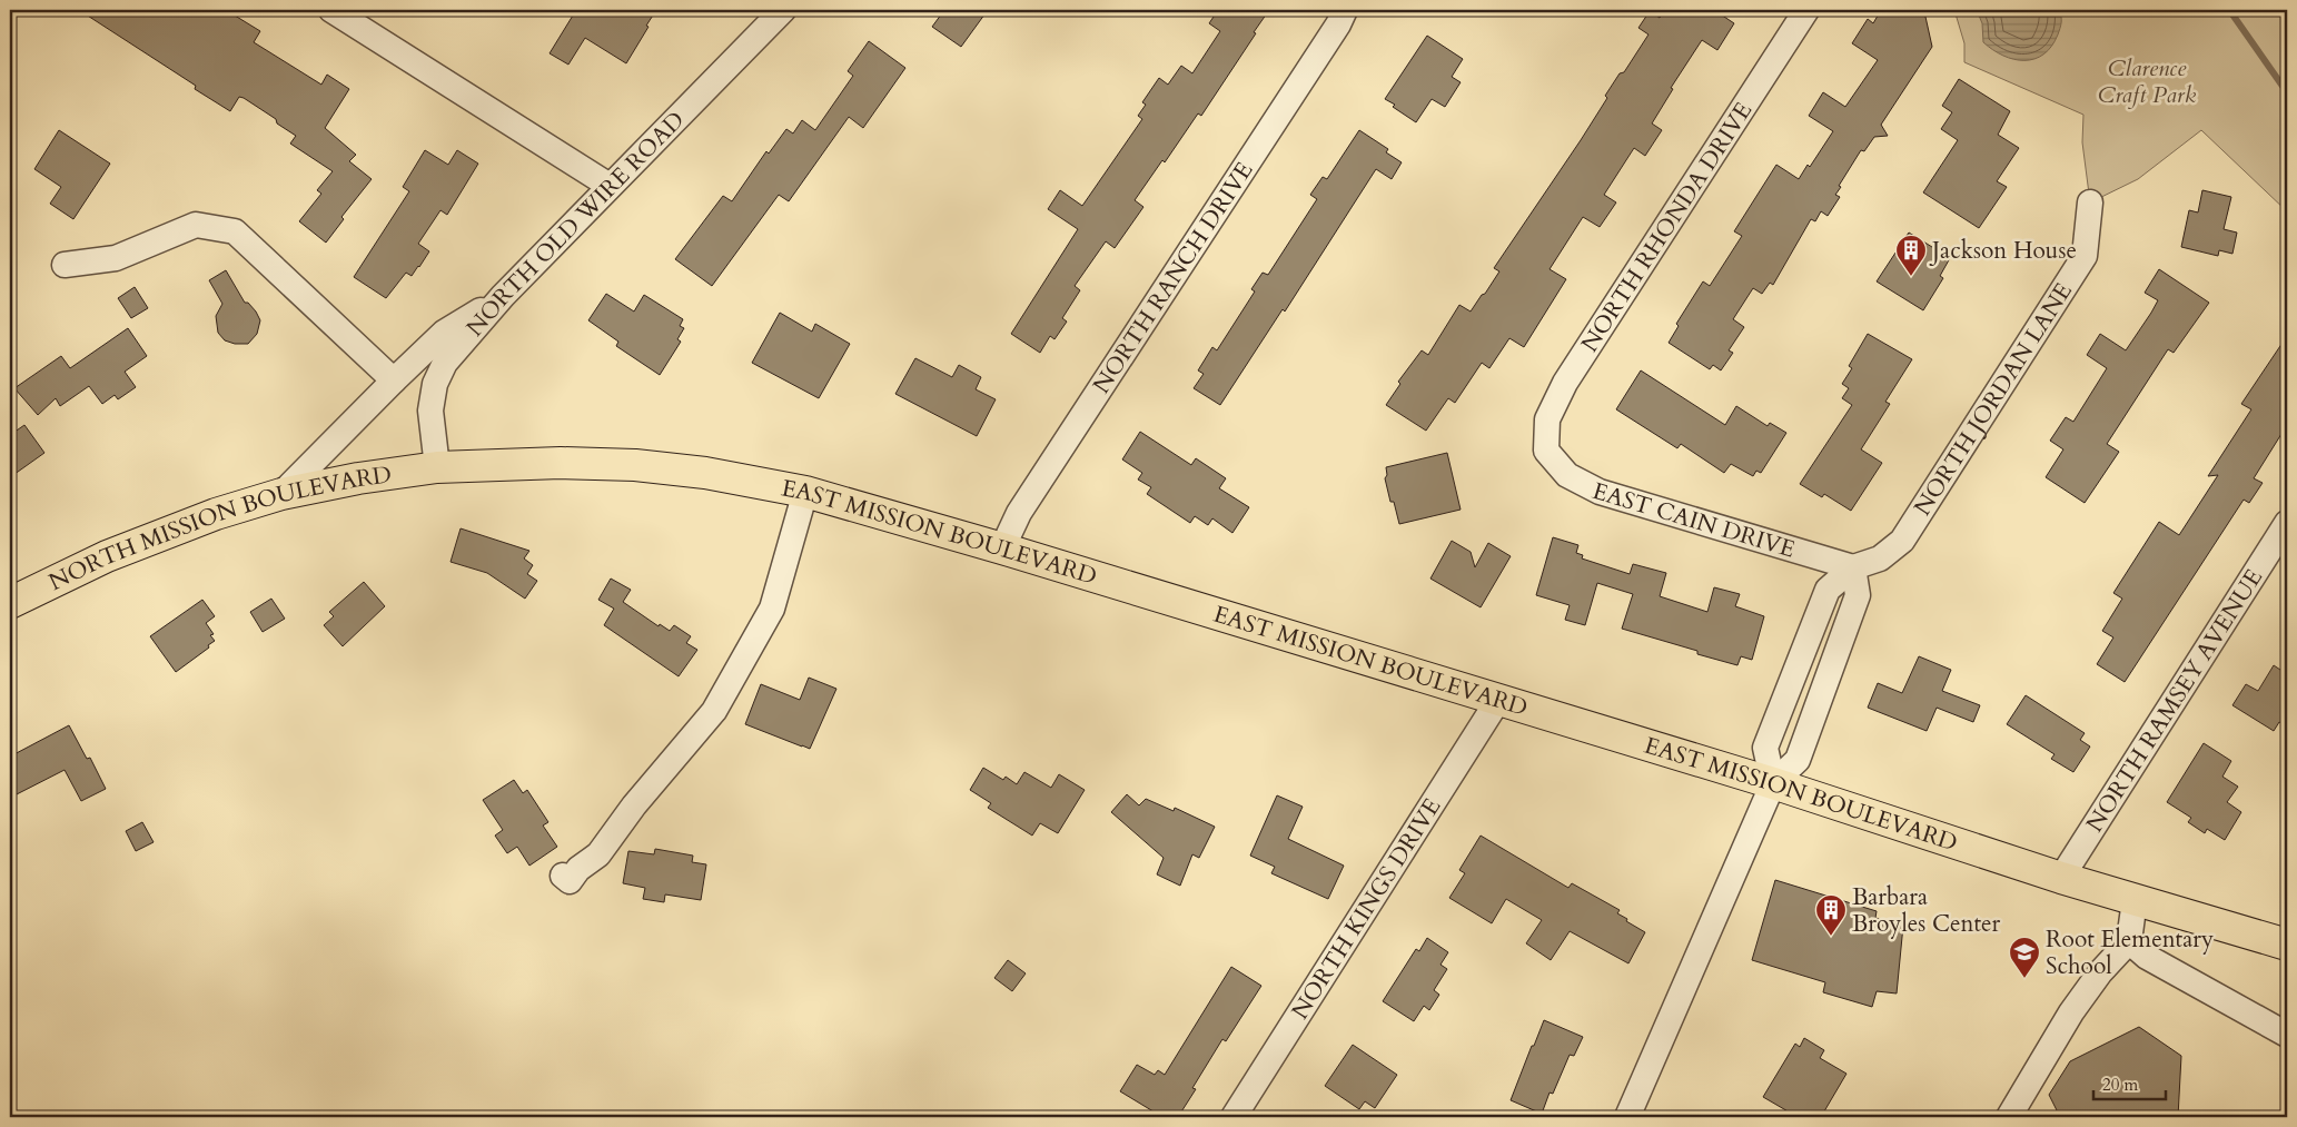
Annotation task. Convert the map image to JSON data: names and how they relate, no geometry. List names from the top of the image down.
{
  "streets": {
    "main road": ["NORTH MISSION BOULEVARD", "EAST MISSION BOULEVARD"],
    "street": [
      "NORTH OLD WIRE ROAD",
      "NORTH RHONDA DRIVE",
      "NORTH RANCH DRIVE",
      "NORTH JORDAN LANE",
      "EAST CAIN DRIVE",
      "NORTH RAMSEY AVENUE",
      "NORTH KINGS DRIVE"
    ]
  },
  "crossings": [
    ["NORTH OLD WIRE ROAD", "NORTH MISSION BOULEVARD"],
    ["NORTH OLD WIRE ROAD", "EAST MISSION BOULEVARD"],
    ["NORTH RHONDA DRIVE", "EAST CAIN DRIVE"],
    ["NORTH RANCH DRIVE", "EAST MISSION BOULEVARD"],
    ["NORTH JORDAN LANE", "EAST CAIN DRIVE"],
    ["NORTH JORDAN LANE", "EAST MISSION BOULEVARD"],
    ["NORTH MISSION BOULEVARD", "EAST MISSION BOULEVARD"],
    ["EAST MISSION BOULEVARD", "NORTH RAMSEY AVENUE"],
    ["EAST MISSION BOULEVARD", "NORTH KINGS DRIVE"]
  ],
  "parks": ["Clarence Craft Park"],
  "places": {
    "building": ["Jackson House", "Barbara Broyles Center"],
    "school or university": ["Root Elementary School"]
  },
  "scale_bar": "20 m"
}
